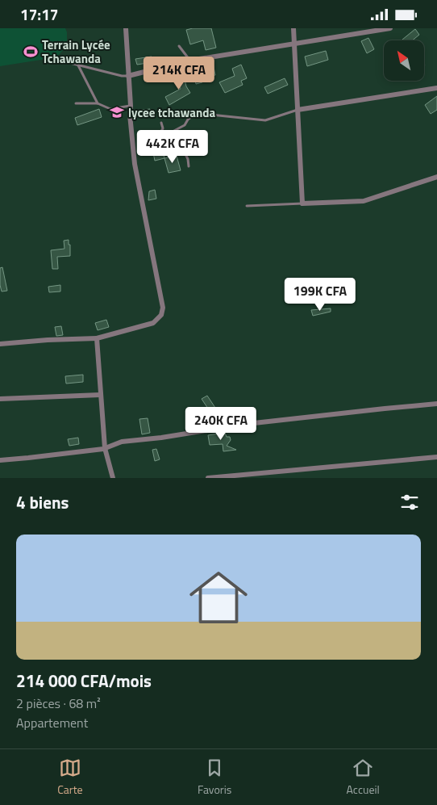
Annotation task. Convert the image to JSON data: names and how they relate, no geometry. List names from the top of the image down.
{
  "places": {
    "sports": ["Terrain Lycée Tchawanda"],
    "school or university": ["lycee tchawanda"]
  },
  "north": "top left",
  "page": {
    "status": "17:17",
    "price": [
      "214K CFA",
      "442K CFA",
      "199K CFA",
      "240K CFA"
    ],
    "heading": "4 biens",
    "list": [
      {
        "name": "214 000 CFA/mois",
        "note": "2 pièces · 68 m² · Appartement"
      }
    ],
    "tabs": ["Carte", "Favoris", "Accueil"]
  }
}
